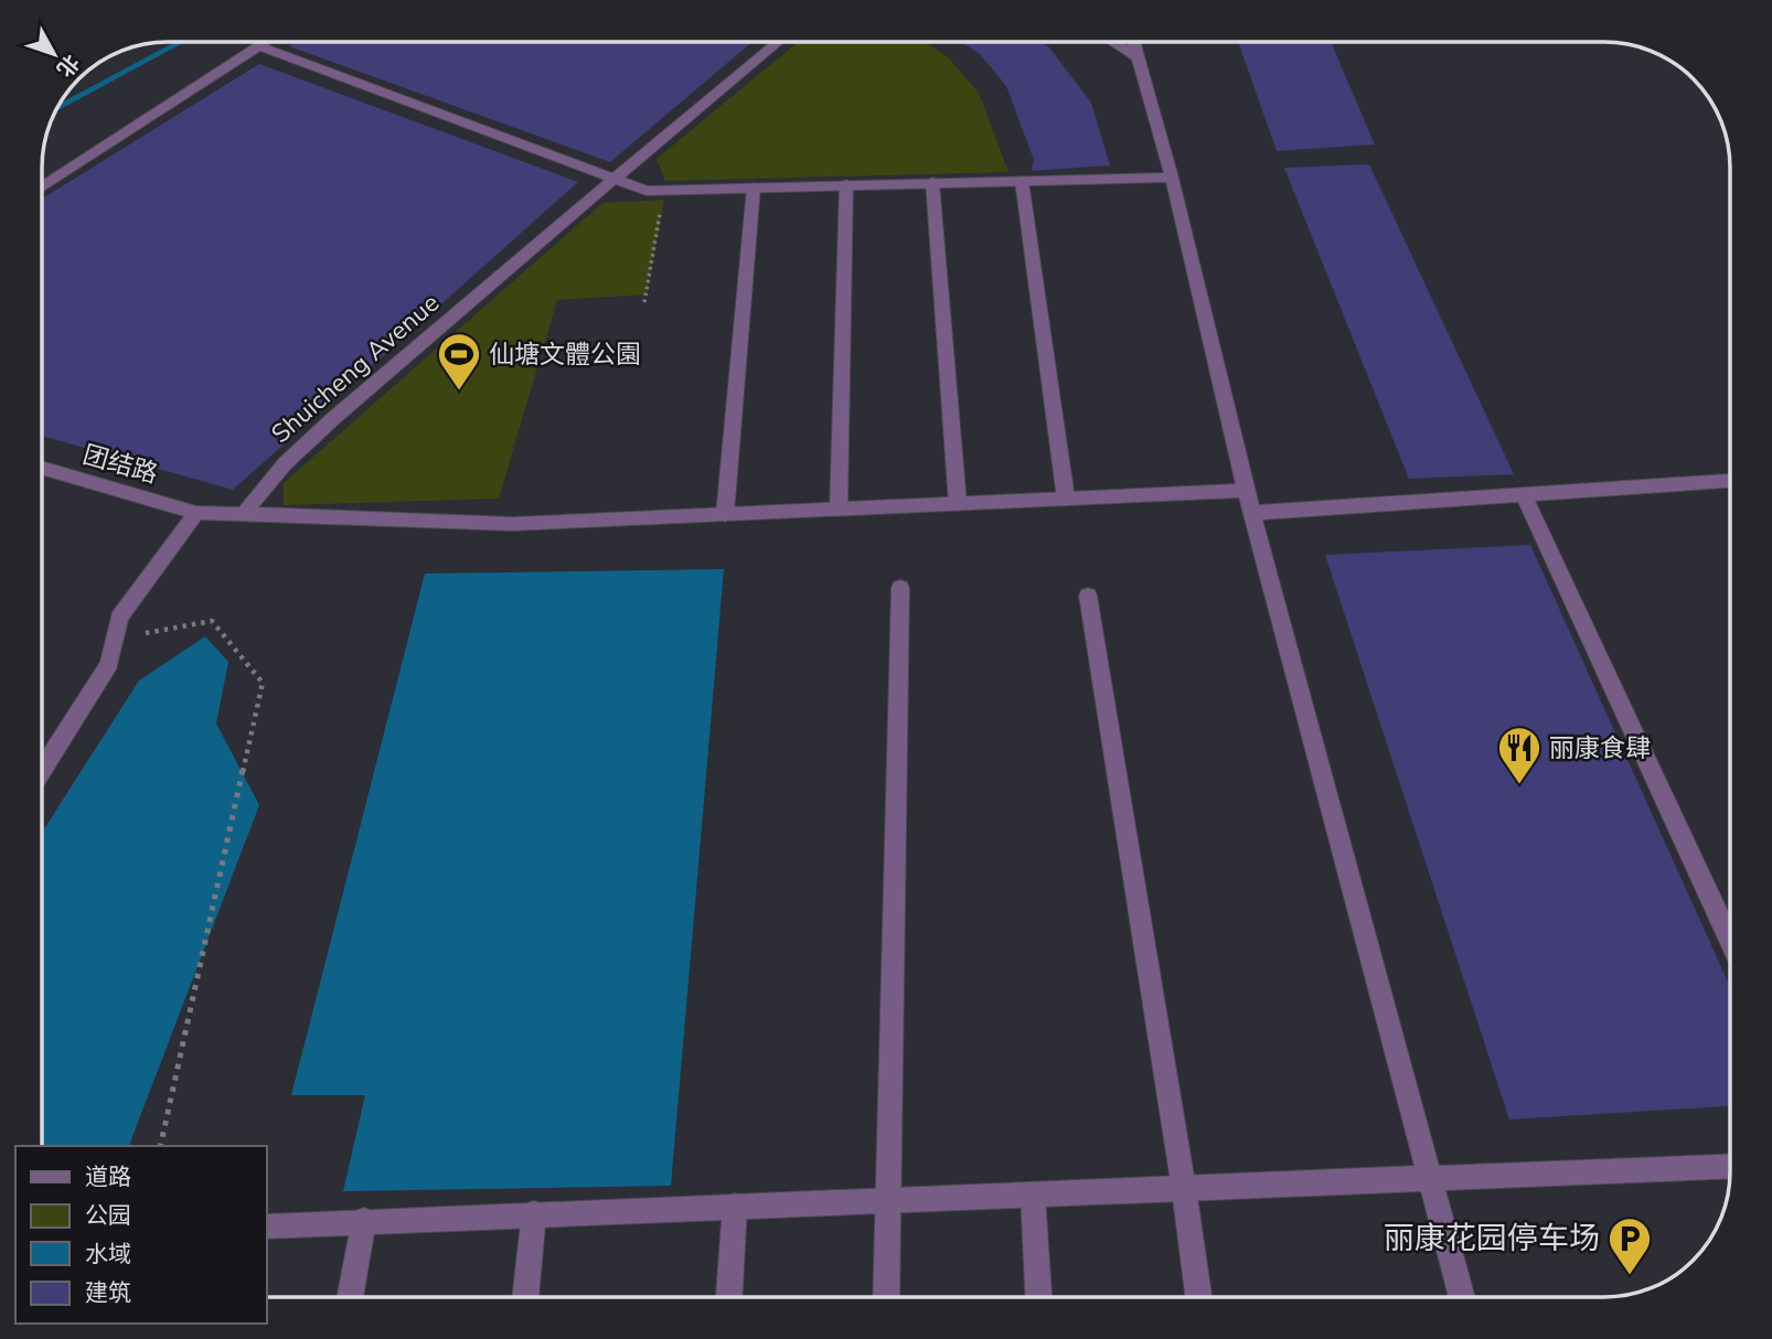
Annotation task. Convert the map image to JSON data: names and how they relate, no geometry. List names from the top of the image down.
{
  "streets": {
    "street": ["Shuicheng Avenue", "团结路"]
  },
  "places": {
    "sports": ["仙塘文體公園"],
    "restaurant": ["丽康食肆"],
    "parking": ["丽康花园停车场"]
  },
  "legend": [
    "道路",
    "公园",
    "水域",
    "建筑"
  ],
  "north": "bottom right"
}
